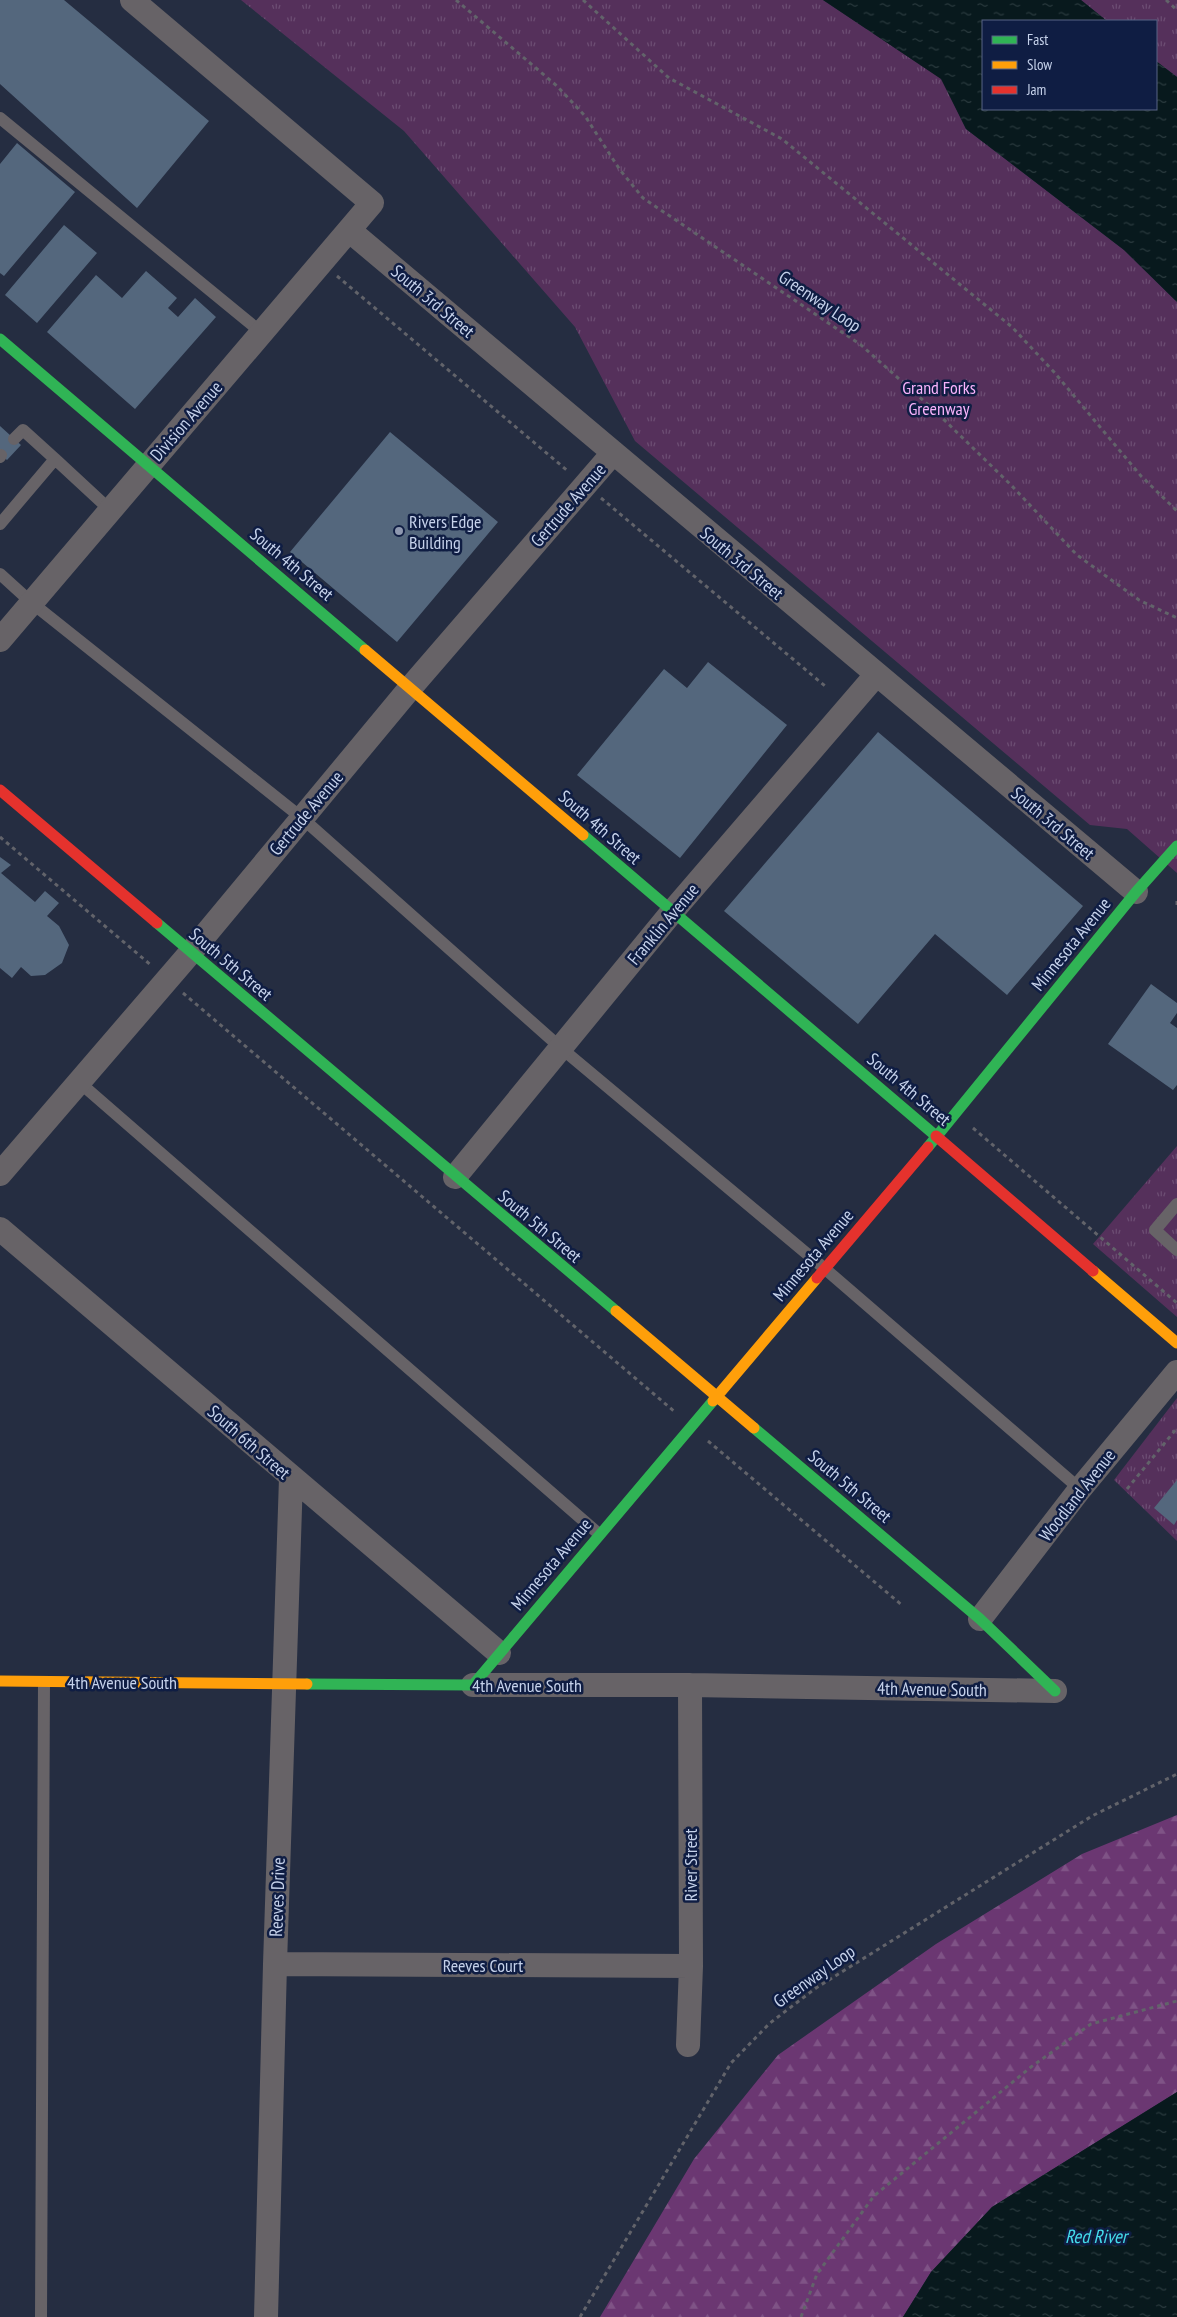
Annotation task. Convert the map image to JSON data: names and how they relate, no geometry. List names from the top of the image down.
{
  "streets": {
    "street": [
      "South 3rd Street",
      "Division Avenue",
      "Gertrude Avenue",
      "South 4th Street",
      "Franklin Avenue",
      "Minnesota Avenue",
      "South 5th Street",
      "South 6th Street",
      "Woodland Avenue",
      "4th Avenue South",
      "River Street",
      "Reeves Drive",
      "Reeves Court"
    ],
    "path": ["Greenway Loop"]
  },
  "crossings": [
    ["South 3rd Street", "Division Avenue"],
    ["South 3rd Street", "Gertrude Avenue"],
    ["South 3rd Street", "Franklin Avenue"],
    ["South 3rd Street", "Minnesota Avenue"],
    ["Division Avenue", "South 4th Street"],
    ["Gertrude Avenue", "South 4th Street"],
    ["Gertrude Avenue", "South 5th Street"],
    ["South 4th Street", "Franklin Avenue"],
    ["South 4th Street", "Minnesota Avenue"],
    ["Franklin Avenue", "South 5th Street"],
    ["Minnesota Avenue", "South 5th Street"],
    ["Minnesota Avenue", "South 6th Street"],
    ["Minnesota Avenue", "4th Avenue South"],
    ["South 5th Street", "Woodland Avenue"],
    ["South 5th Street", "4th Avenue South"],
    ["South 6th Street", "Reeves Drive"],
    ["4th Avenue South", "River Street"],
    ["4th Avenue South", "Reeves Drive"],
    ["River Street", "Reeves Court"],
    ["Reeves Drive", "Reeves Court"]
  ],
  "water": ["Red River"],
  "parks": ["Grand Forks Greenway"],
  "places": ["Rivers Edge Building"],
  "legend": ["Fast", "Slow", "Jam"]
}
